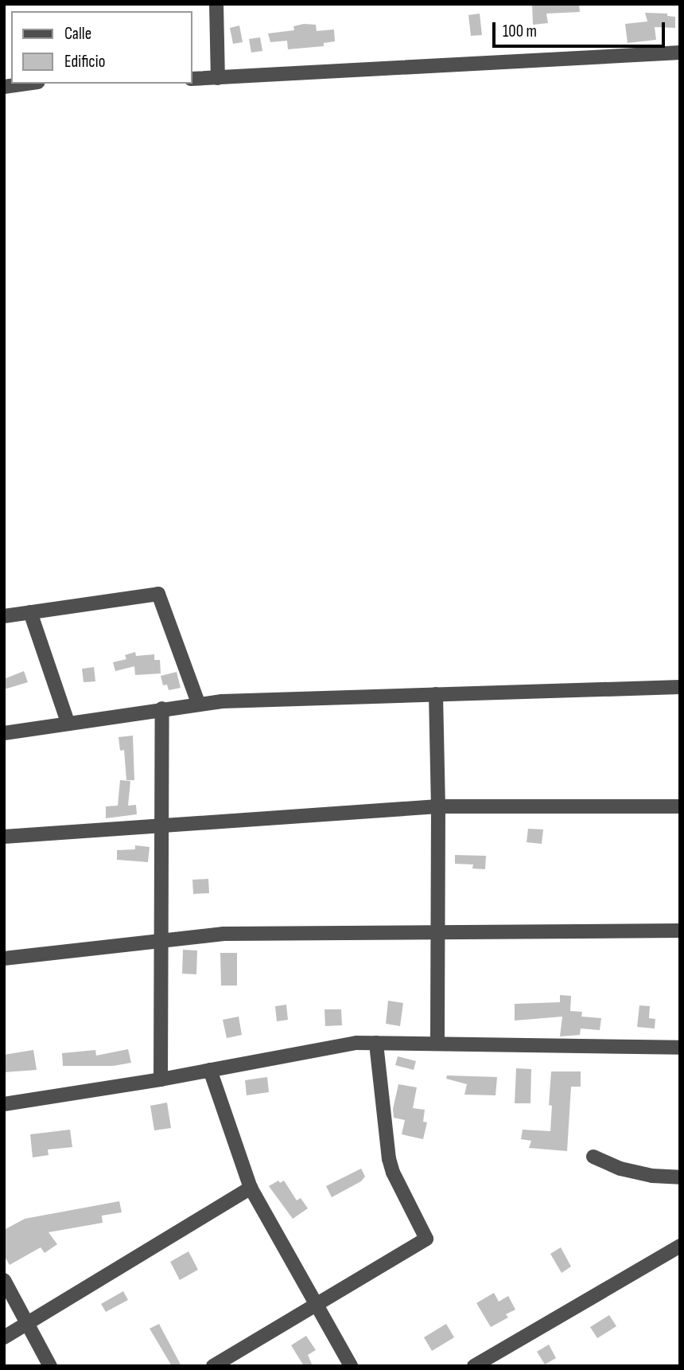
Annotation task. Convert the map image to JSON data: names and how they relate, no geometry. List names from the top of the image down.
{
  "legend": ["Calle", "Edificio"],
  "scale_bar": "100 m"
}
